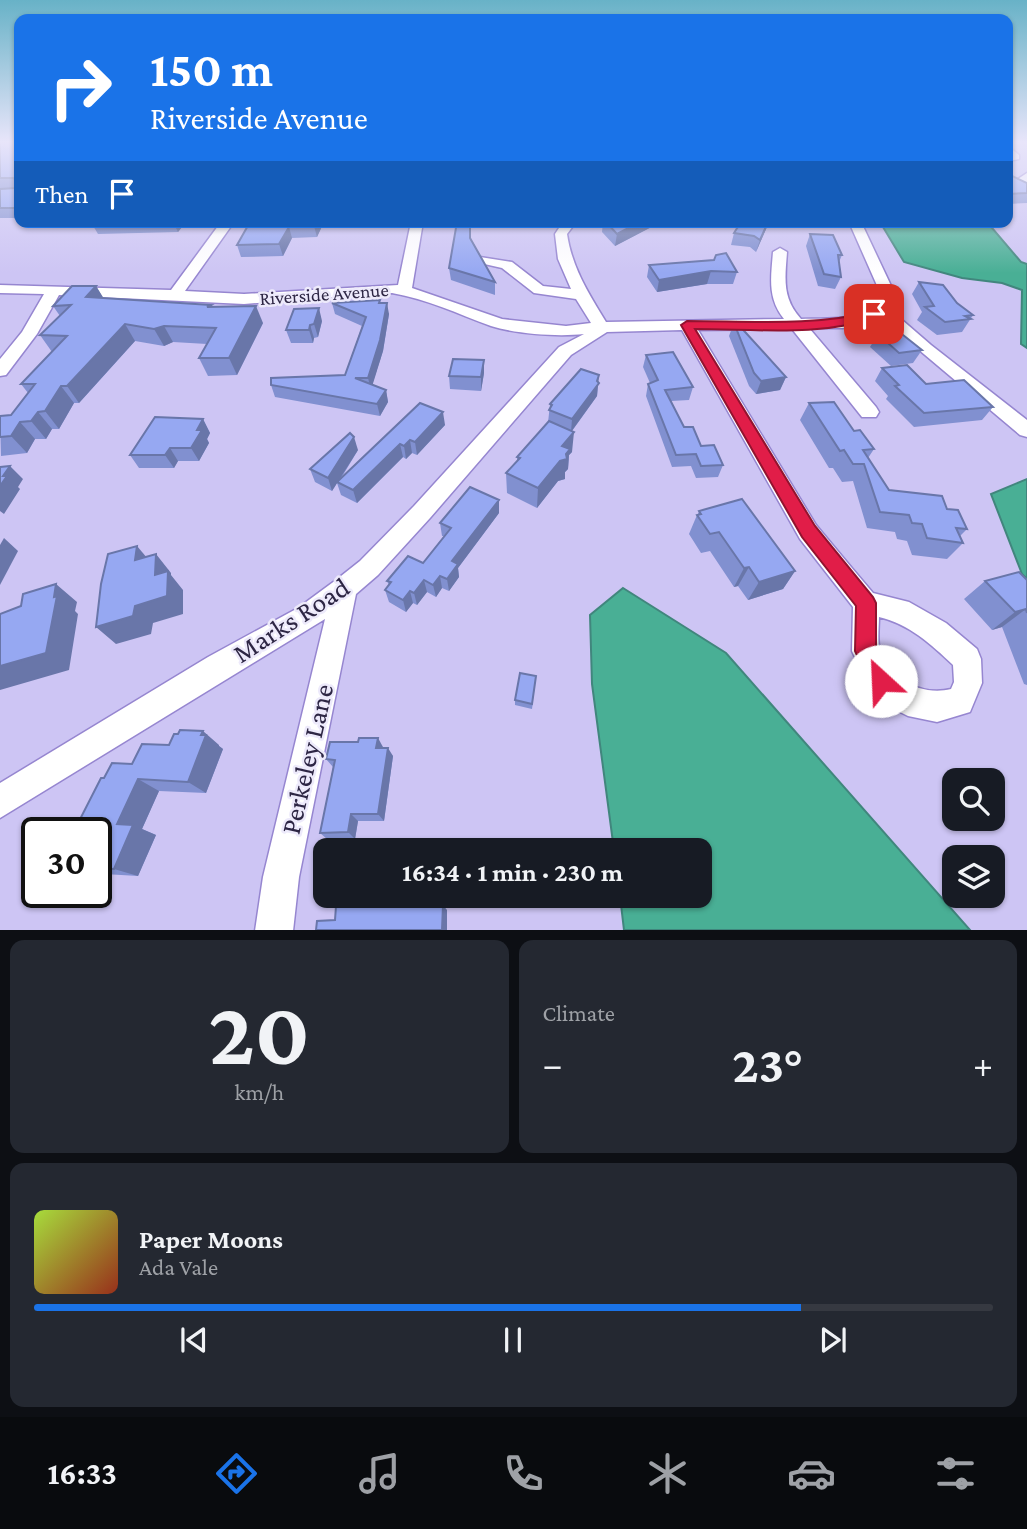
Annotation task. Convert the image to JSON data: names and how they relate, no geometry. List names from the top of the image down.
{
  "streets": {
    "street": ["Riverside Avenue", "Marks Road", "Perkeley Lane"]
  },
  "crossings": [
    ["Riverside Avenue", "Marks Road"],
    ["Marks Road", "Perkeley Lane"]
  ],
  "page": {
    "turn": ["150 m", "Riverside Avenue"],
    "then": "Then",
    "limit": "30",
    "trip": "16:34 · 1 min · 230 m",
    "tile": [
      ["20", "km/h"],
      "Climate"
    ],
    "heat": ["−", "23°", "+"],
    "song": ["Paper Moons", "Ada Vale"],
    "tabs": "16:33"
  }
}
